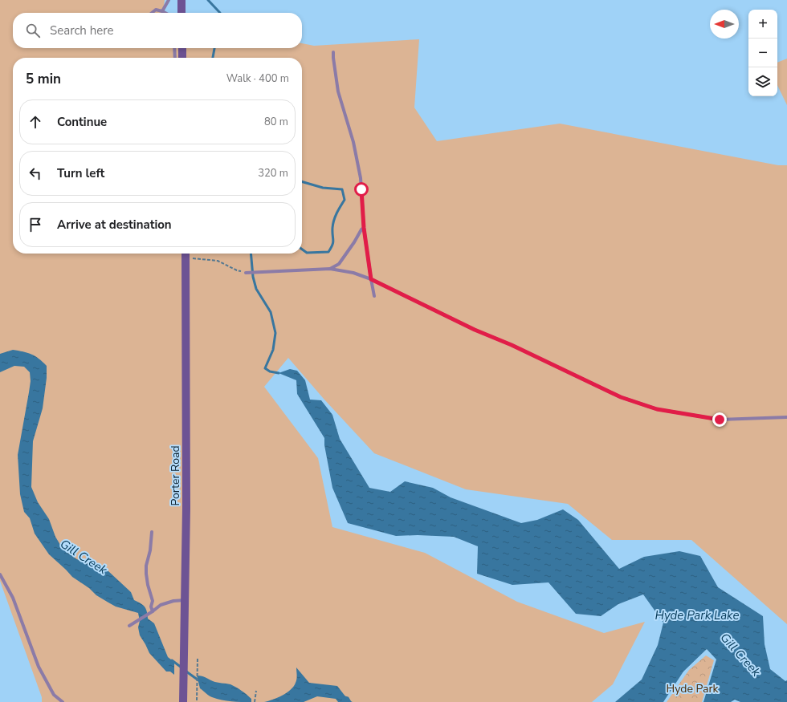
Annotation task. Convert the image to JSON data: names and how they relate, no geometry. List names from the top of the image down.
{
  "streets": {
    "main road": ["Porter Road"]
  },
  "water": ["Gill Creek", "Hyde Park Lake"],
  "parks": ["Hyde Park"],
  "north": "left",
  "page": {
    "map_buttons": ["+", "−"],
    "search": "Search here",
    "heading": ["5 min", "Walk · 400 m"],
    "list": [
      ["Continue", "80 m"],
      ["Turn left", "320 m"],
      "Arrive at destination"
    ]
  }
}
